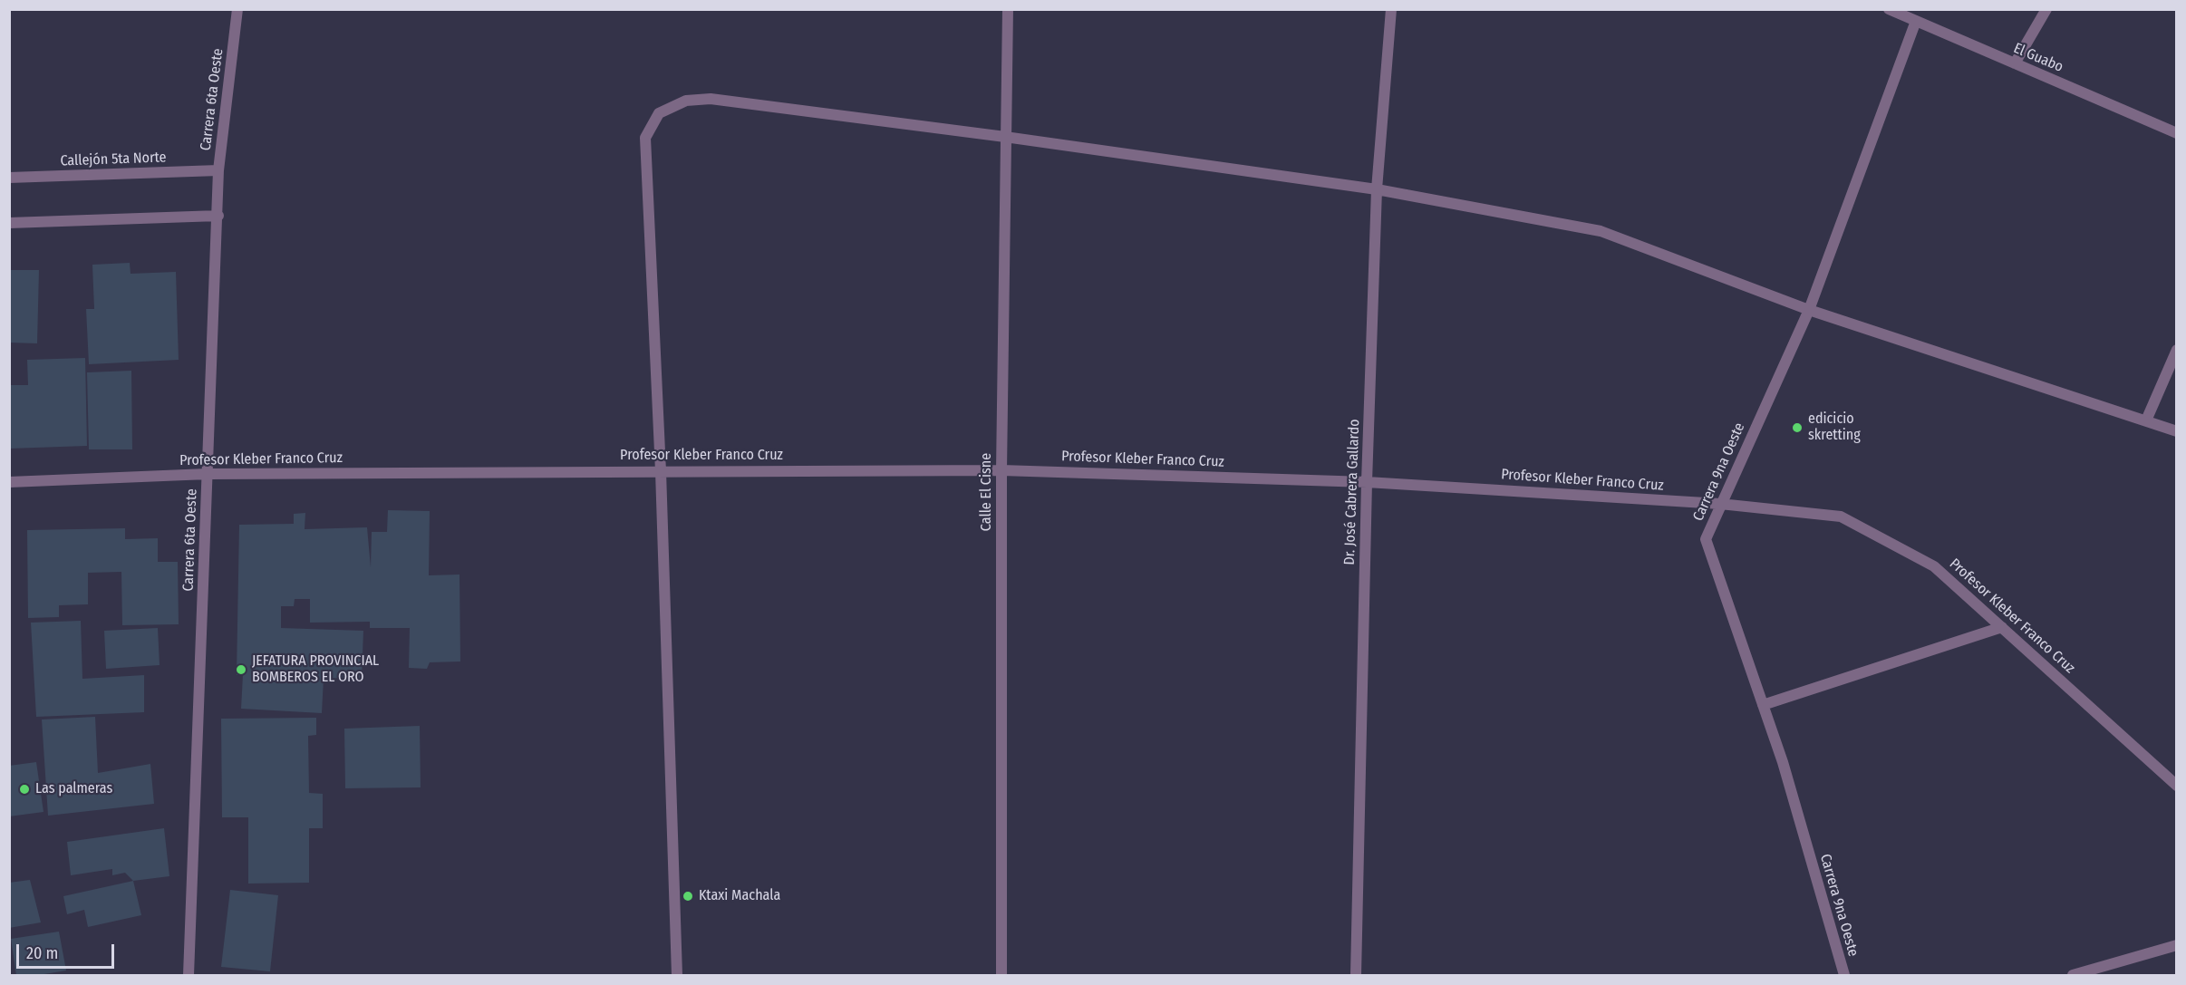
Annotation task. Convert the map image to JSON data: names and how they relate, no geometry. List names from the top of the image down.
{
  "streets": {
    "street": [
      "El Guabo",
      "Carrera 6ta Oeste",
      "Callejón 5ta Norte",
      "Profesor Kleber Franco Cruz",
      "Carrera 9na Oeste",
      "Calle El Cisne",
      "Dr. José Cabrera Gallardo"
    ]
  },
  "crossings": [
    ["El Guabo", "Carrera 9na Oeste"],
    ["Carrera 6ta Oeste", "Callejón 5ta Norte"],
    ["Carrera 6ta Oeste", "Profesor Kleber Franco Cruz"],
    ["Profesor Kleber Franco Cruz", "Carrera 9na Oeste"],
    ["Profesor Kleber Franco Cruz", "Calle El Cisne"],
    ["Profesor Kleber Franco Cruz", "Dr. José Cabrera Gallardo"]
  ],
  "places": [
    "edicicio skretting",
    "JEFATURA PROVINCIAL BOMBEROS EL ORO",
    "Las palmeras",
    "Ktaxi Machala"
  ],
  "scale_bar": "20 m"
}
